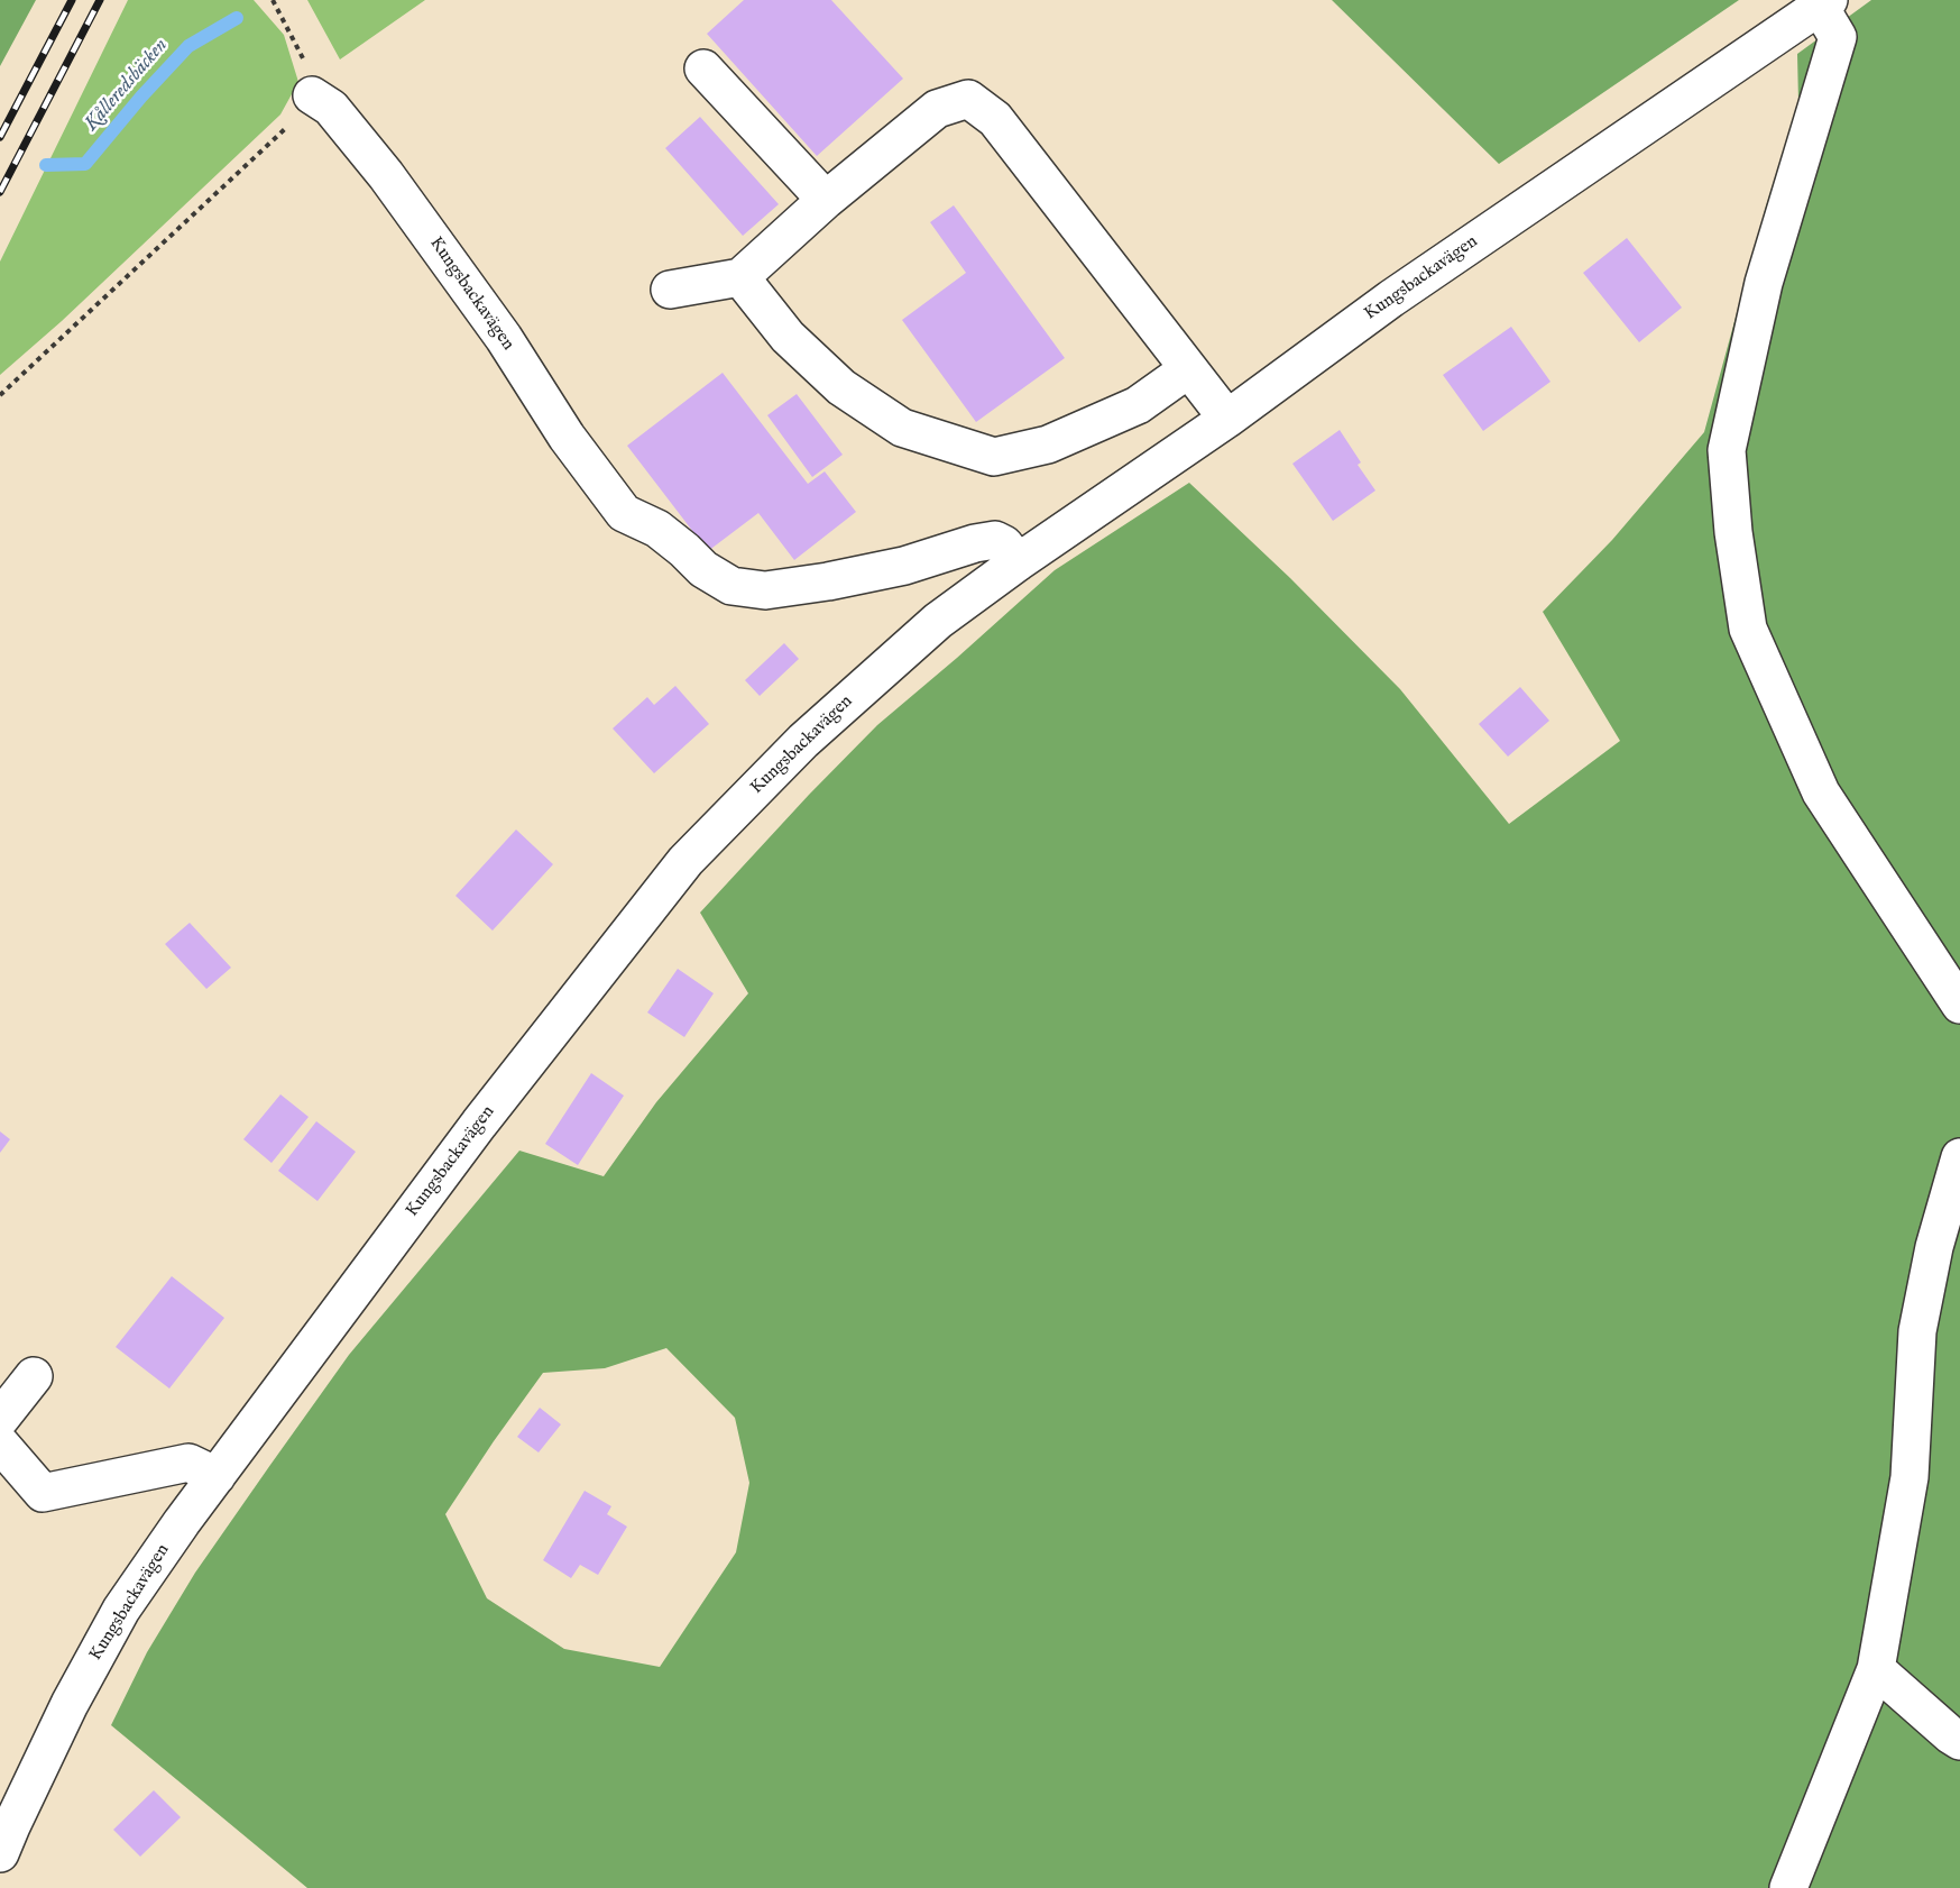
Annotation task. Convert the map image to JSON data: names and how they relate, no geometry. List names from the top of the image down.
{
  "streets": {
    "street": ["Kungsbackavägen"]
  },
  "water": ["Kålleredsbäcken"]
}
